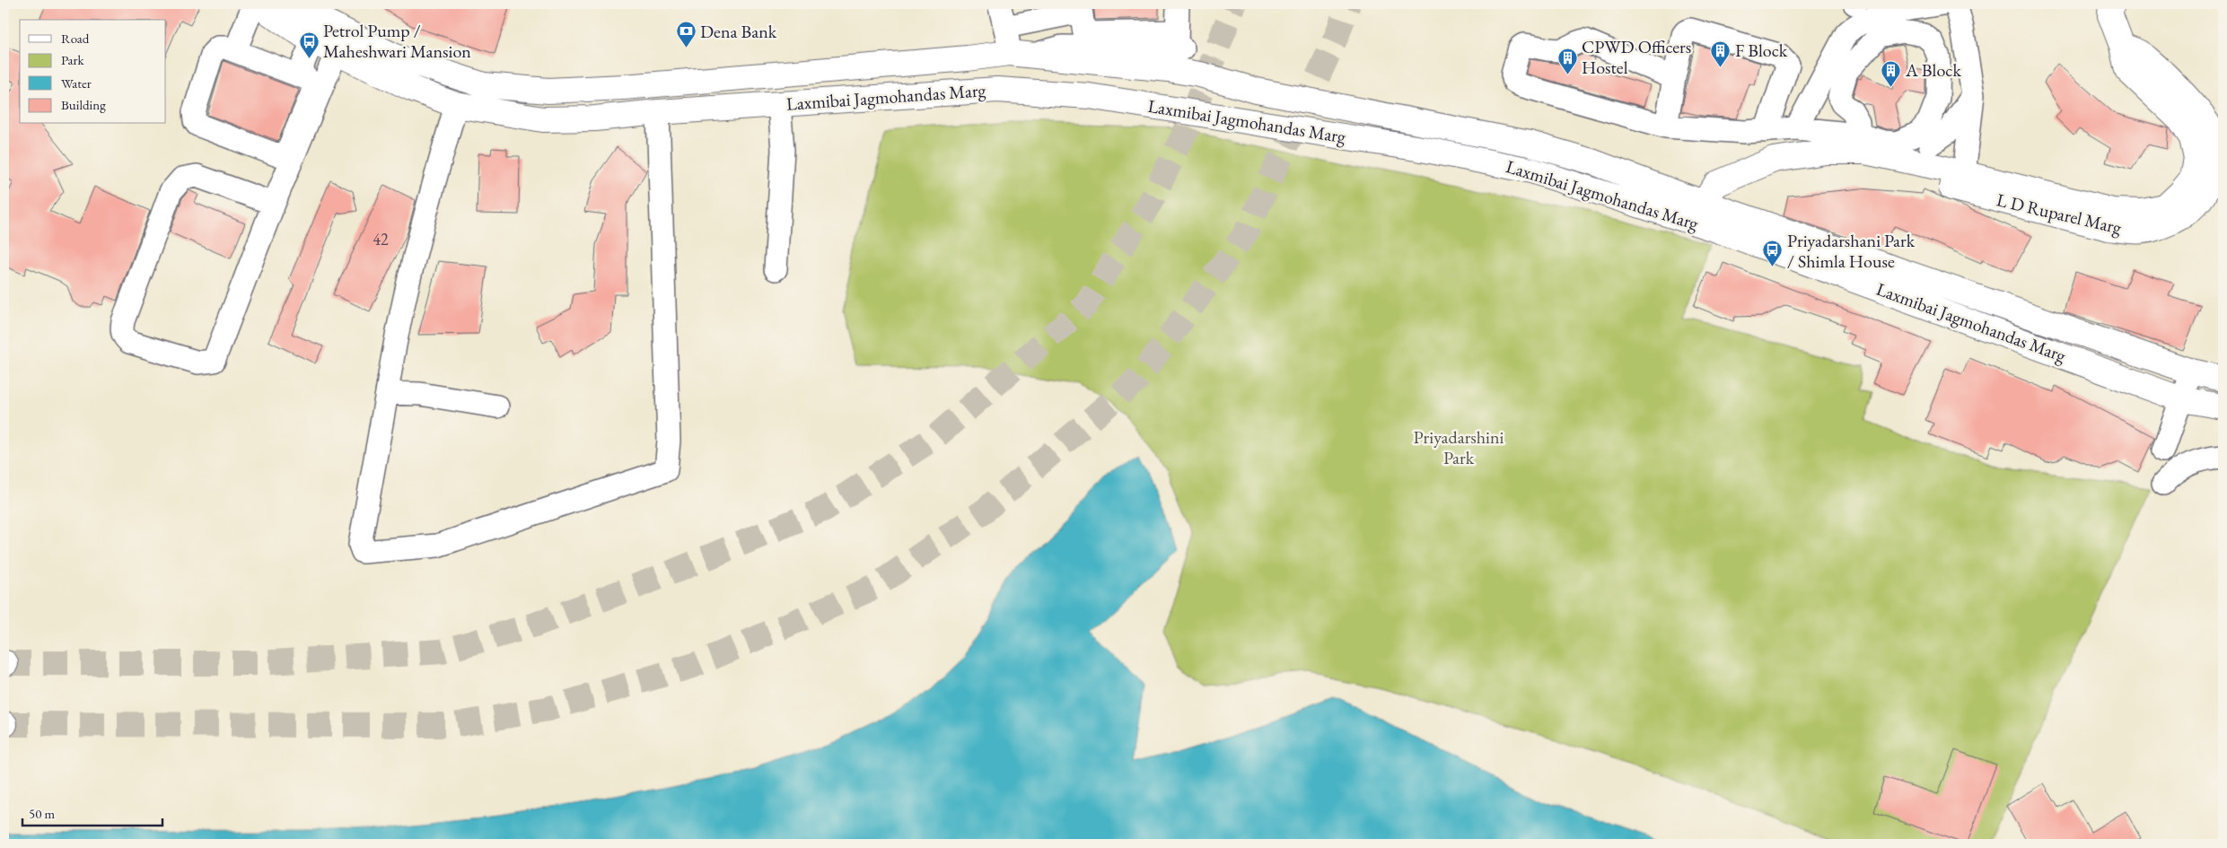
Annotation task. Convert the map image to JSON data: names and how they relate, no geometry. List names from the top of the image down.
{
  "streets": {
    "main road": ["Laxmibai Jagmohandas Marg", "L D Ruparel Marg"]
  },
  "crossings": [
    ["Laxmibai Jagmohandas Marg", "L D Ruparel Marg"]
  ],
  "parks": ["Priyadarshini Park"],
  "places": {
    "bank": ["Dena Bank"],
    "bus stop": ["Petrol Pump / Maheshwari Mansion", "Priyadarshani Park / Shimla House"],
    "building": ["F Block", "CPWD Officers Hostel", "A Block"]
  },
  "house_numbers": ["42"],
  "legend": [
    "Road",
    "Park",
    "Water",
    "Building"
  ],
  "scale_bar": "50 m"
}
